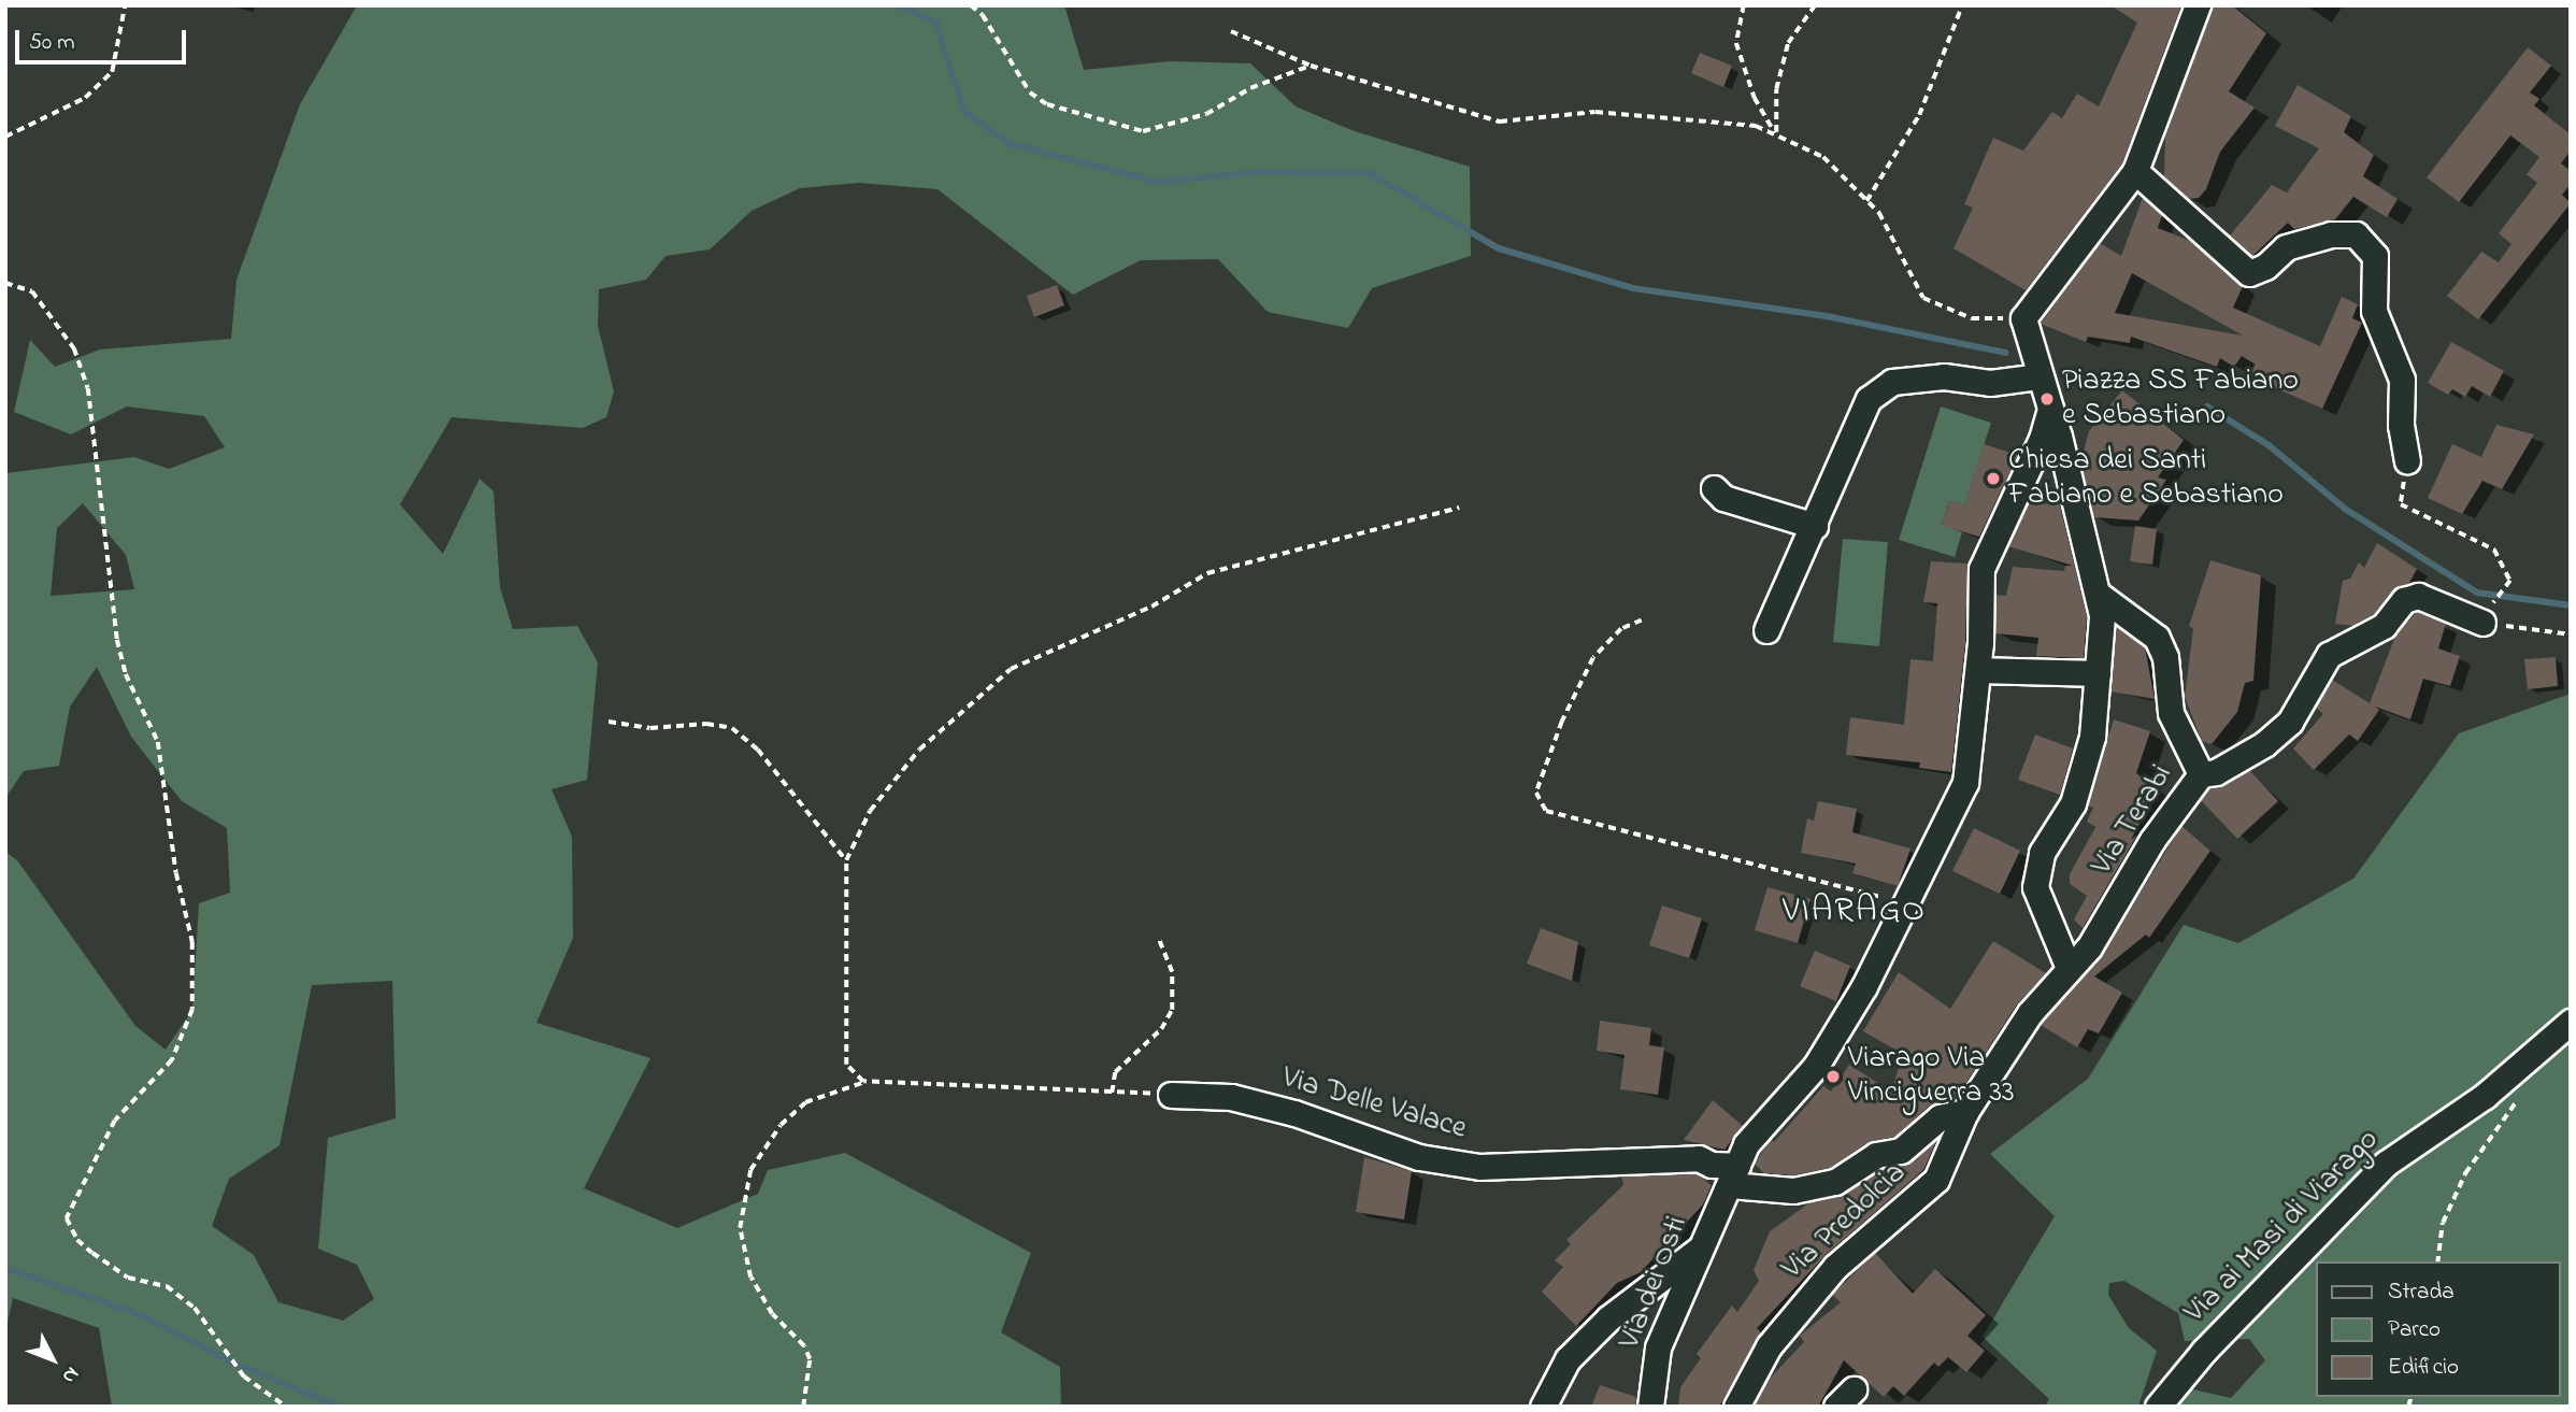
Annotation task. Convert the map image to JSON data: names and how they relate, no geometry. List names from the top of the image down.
{
  "streets": {
    "street": [
      "Via Terabi",
      "Via Delle Valace",
      "Via Predolcia",
      "Via ai Masi di Viarago",
      "Via dei Osti"
    ]
  },
  "crossings": [
    ["Via Terabi", "Via Predolcia"],
    ["Via Delle Valace", "Via Predolcia"],
    ["Via Delle Valace", "Via dei Osti"]
  ],
  "districts": ["VIARAGO"],
  "places": ["Piazza SS Fabiano e Sebastiano", "Chiesa dei Santi Fabiano e Sebastiano", "Viarago Via Vinciguerra 33"],
  "legend": ["Strada", "Parco", "Edificio"],
  "scale_bar": "50 m",
  "north": "bottom right"
}
